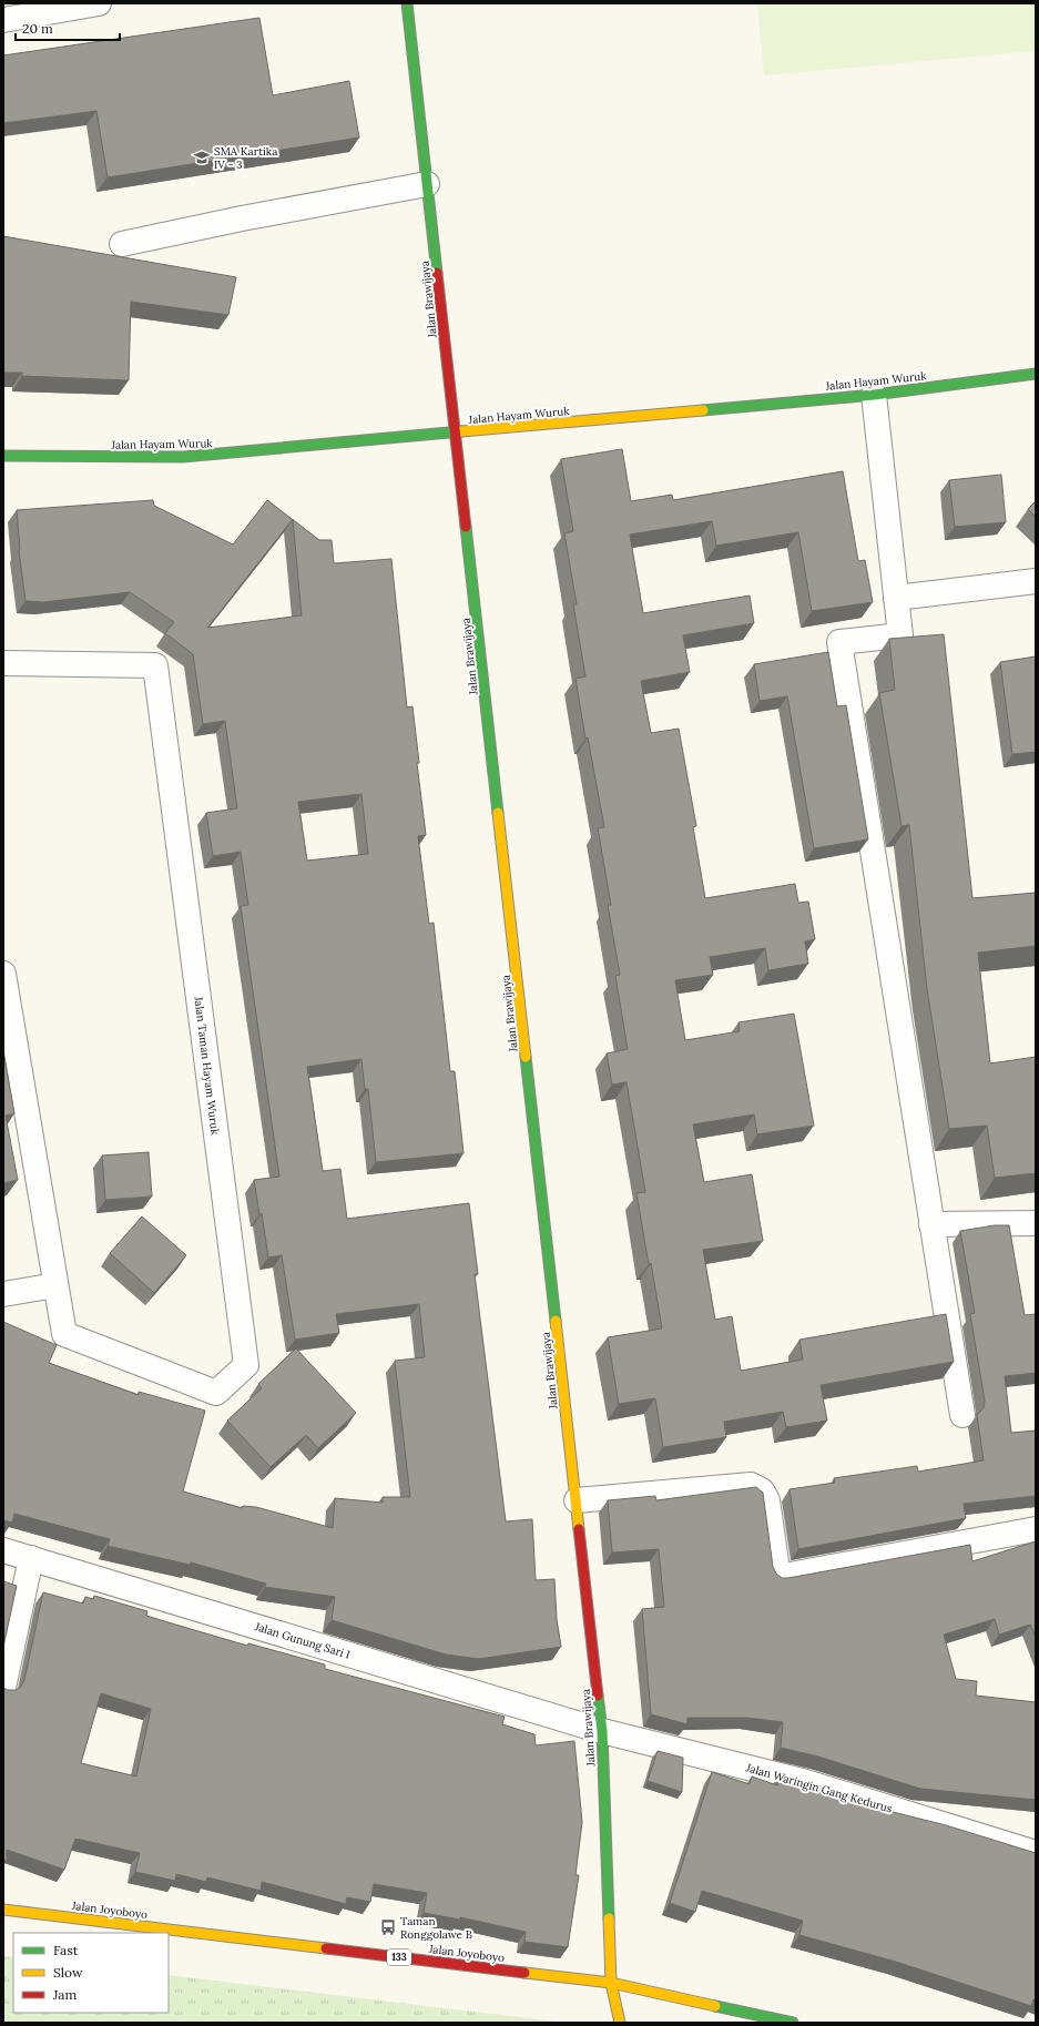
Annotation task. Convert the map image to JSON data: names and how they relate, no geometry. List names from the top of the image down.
{
  "streets": {
    "street": [
      "Jalan Brawijaya",
      "Jalan Hayam Wuruk",
      "Jalan Taman Hayam Wuruk",
      "Jalan Gunung Sari I",
      "Jalan Waringin Gang Kedurus",
      "Jalan Joyoboyo",
      "133"
    ]
  },
  "crossings": [
    ["Jalan Brawijaya", "Jalan Hayam Wuruk"],
    ["Jalan Brawijaya", "Jalan Gunung Sari I"],
    ["Jalan Brawijaya", "Jalan Waringin Gang Kedurus"],
    ["Jalan Brawijaya", "Jalan Joyoboyo"],
    ["Jalan Gunung Sari I", "Jalan Waringin Gang Kedurus"]
  ],
  "places": {
    "school or university": ["SMA Kartika IV - 3"],
    "bus stop": ["Taman Ronggolawe B"]
  },
  "legend": ["Fast", "Slow", "Jam"],
  "scale_bar": "20 m"
}
